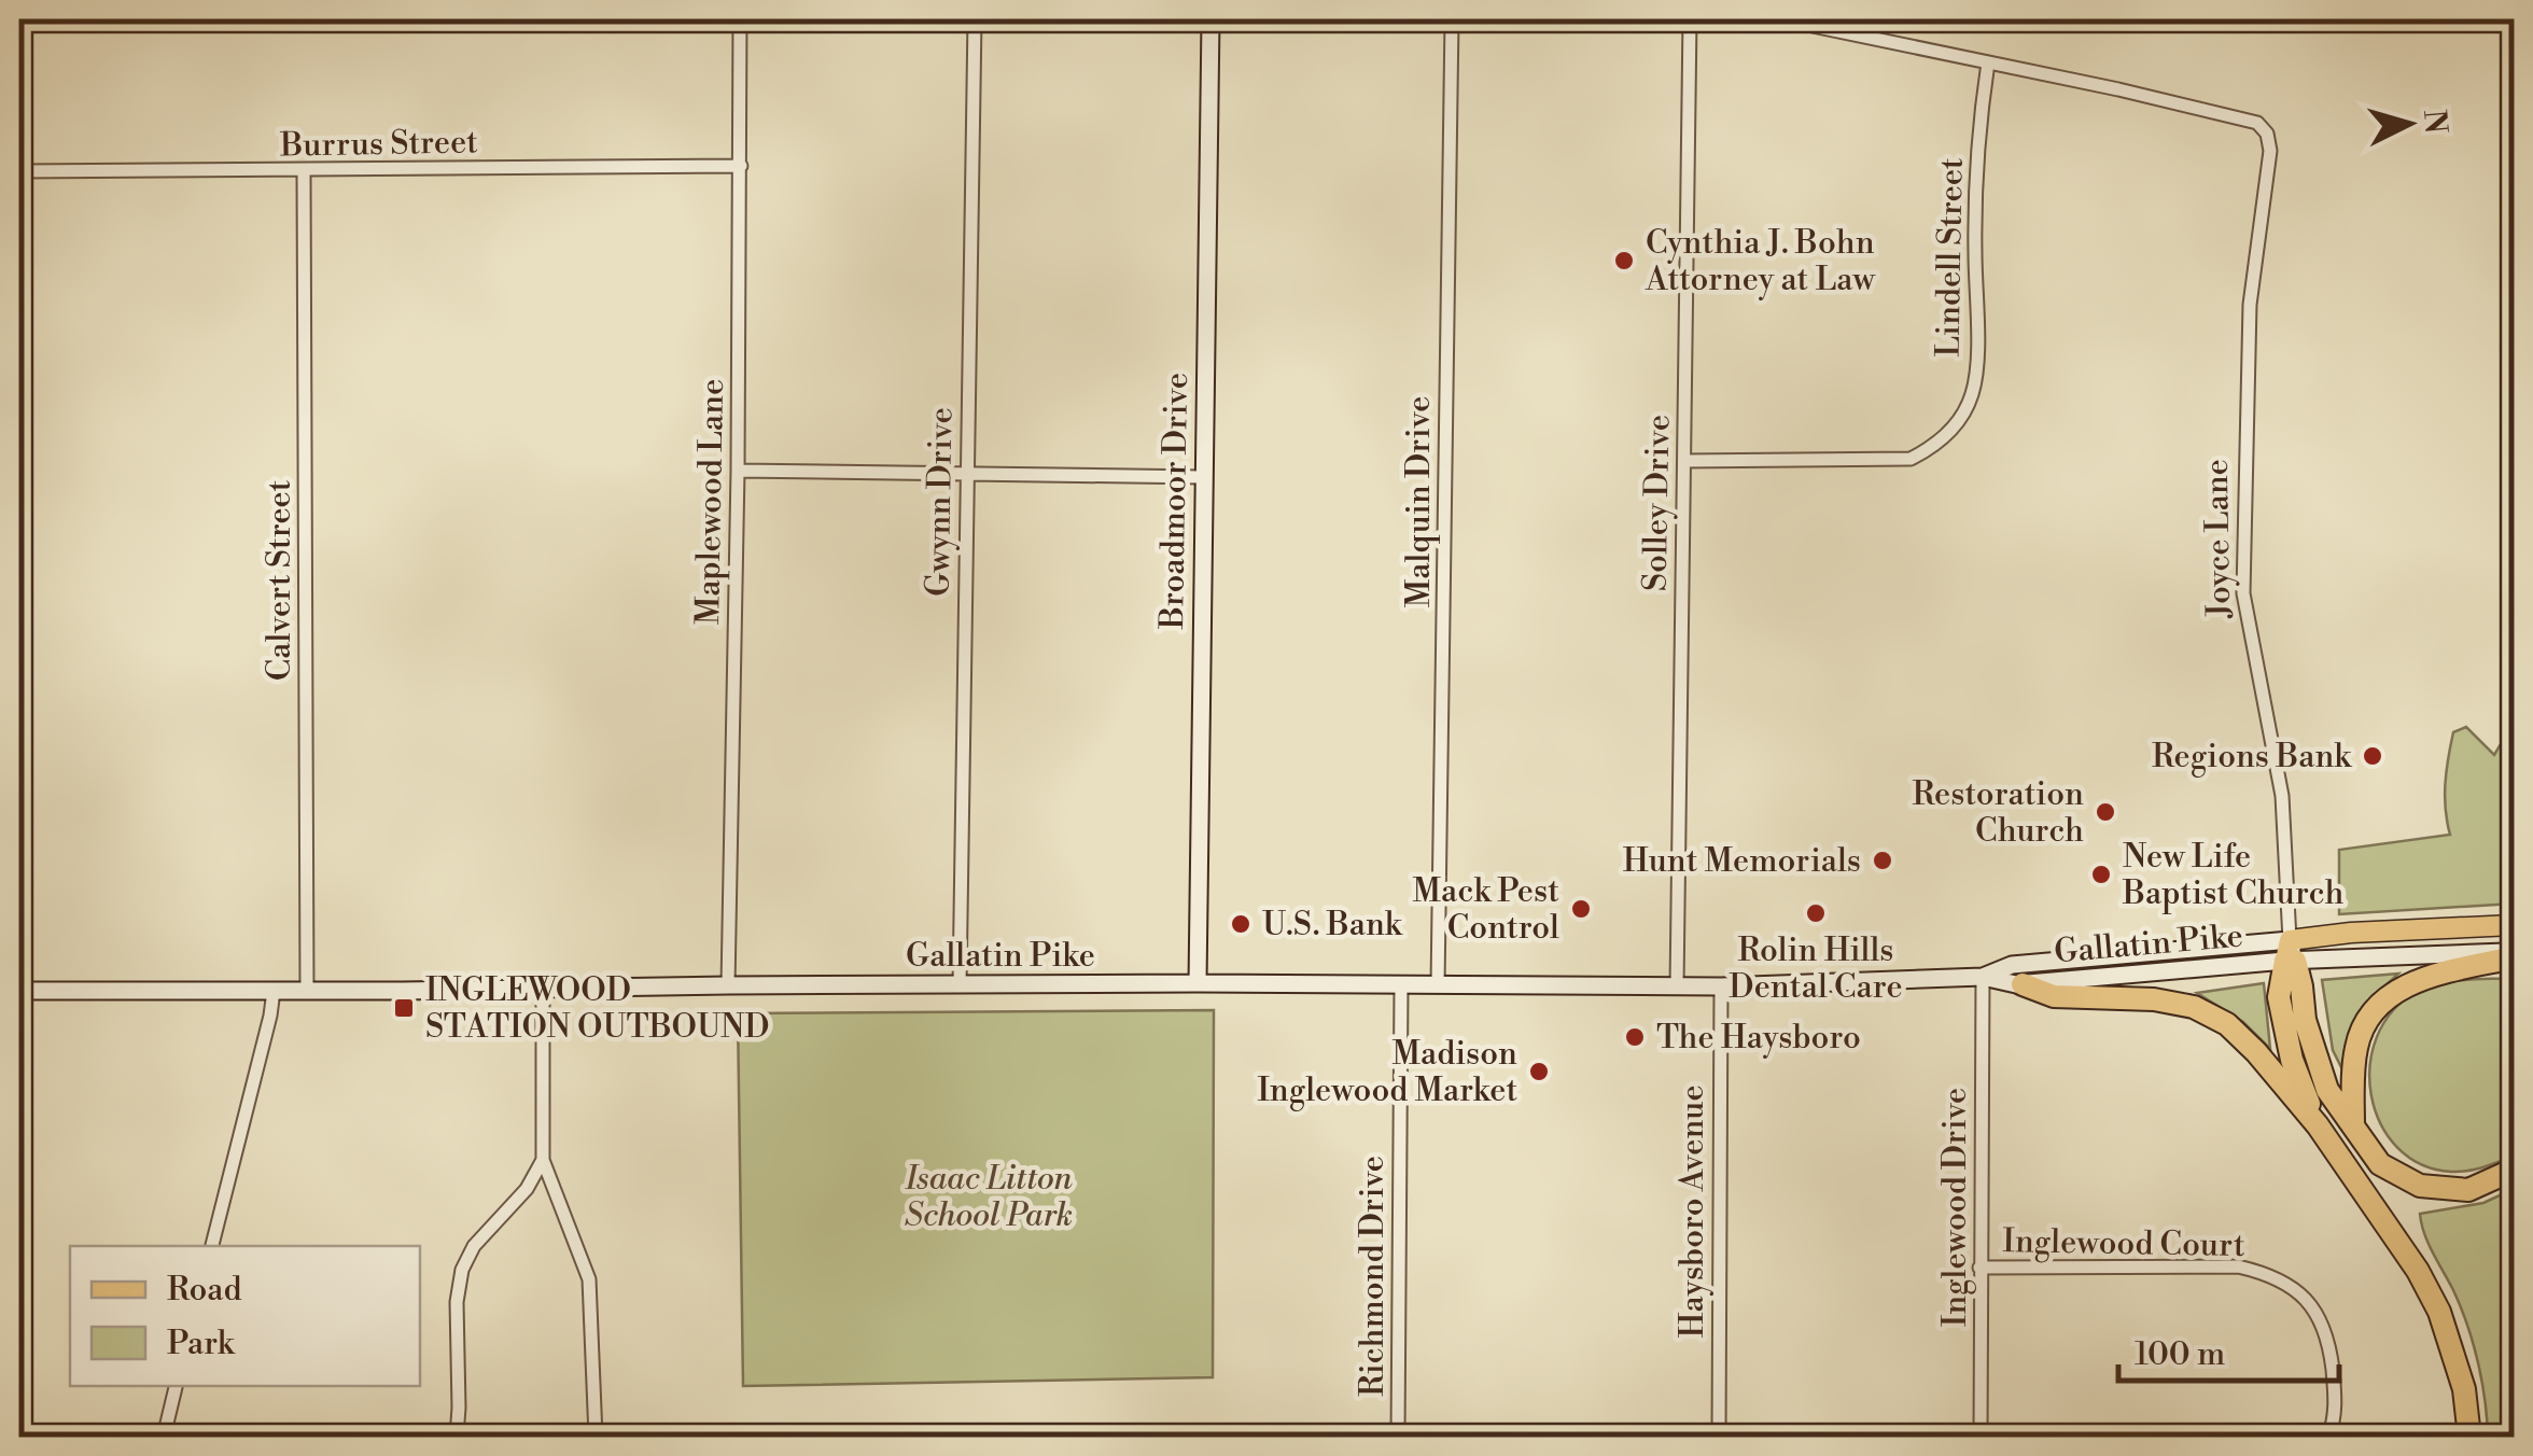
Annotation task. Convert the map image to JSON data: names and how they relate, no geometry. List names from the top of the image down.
{
  "streets": {
    "main road": ["Broadmoor Drive", "Gallatin Pike"],
    "street": [
      "Burrus Street",
      "Lindell Street",
      "Maplewood Lane",
      "Gwynn Drive",
      "Malquin Drive",
      "Solley Drive",
      "Joyce Lane",
      "Calvert Street",
      "Inglewood Drive",
      "Haysboro Avenue",
      "Inglewood Court",
      "Richmond Drive"
    ]
  },
  "crossings": [
    ["Burrus Street", "Maplewood Lane"],
    ["Burrus Street", "Calvert Street"],
    ["Lindell Street", "Solley Drive"],
    ["Lindell Street", "Joyce Lane"],
    ["Broadmoor Drive", "Gallatin Pike"],
    ["Maplewood Lane", "Gallatin Pike"],
    ["Gwynn Drive", "Gallatin Pike"],
    ["Malquin Drive", "Gallatin Pike"],
    ["Solley Drive", "Gallatin Pike"],
    ["Joyce Lane", "Gallatin Pike"],
    ["Calvert Street", "Gallatin Pike"],
    ["Gallatin Pike", "Inglewood Drive"],
    ["Gallatin Pike", "Haysboro Avenue"],
    ["Gallatin Pike", "Richmond Drive"],
    ["Inglewood Drive", "Inglewood Court"]
  ],
  "parks": ["Isaac Litton School Park"],
  "places": {
    "other": [
      "Cynthia J. Bohn Attorney at Law",
      "Regions Bank",
      "Restoration Church",
      "Hunt Memorials",
      "New Life Baptist Church",
      "Mack Pest Control",
      "Rolin Hills Dental Care",
      "U.S. Bank",
      "The Haysboro",
      "Madison Inglewood Market"
    ],
    "transit": ["INGLEWOOD STATION OUTBOUND"]
  },
  "legend": ["Road", "Park"],
  "scale_bar": "100 m",
  "north": "right"
}
